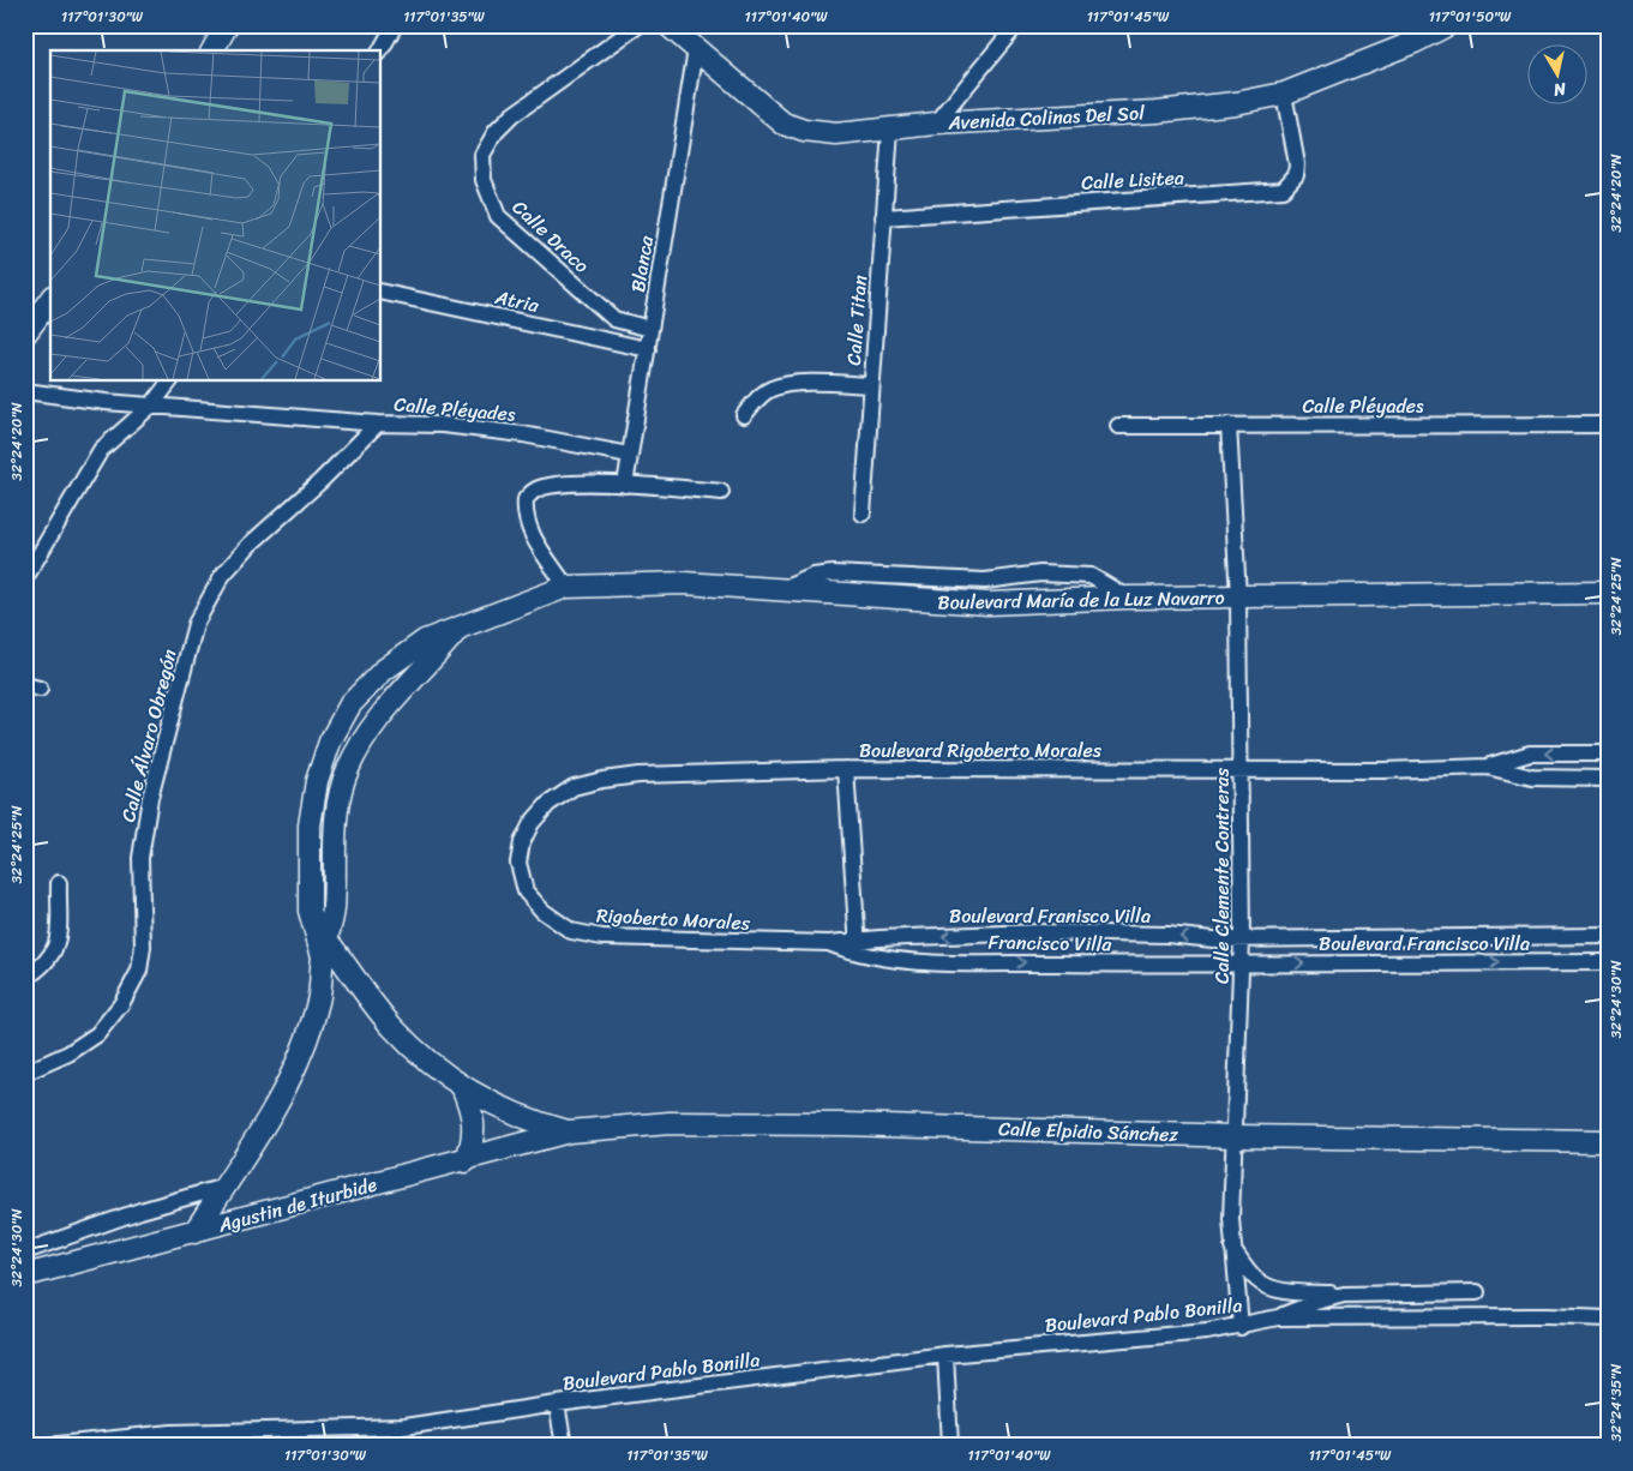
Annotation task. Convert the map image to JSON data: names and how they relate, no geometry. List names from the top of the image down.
{
  "streets": {
    "street": [
      "Avenida Colinas Del Sol",
      "Calle Lisitea",
      "Calle Draco",
      "Blanca",
      "Atria",
      "Calle Titan",
      "Calle Pléyades",
      "Boulevard María de la Luz Navarro",
      "Calle Álvaro Obregón",
      "Boulevard Rigoberto Morales",
      "Calle Clemente Contreras",
      "Boulevard Franisco Villa",
      "Rigoberto Morales",
      "Francisco Villa",
      "Boulevard Francisco Villa",
      "Calle Elpidio Sánchez",
      "Agustin de Iturbide",
      "Boulevard Pablo Bonilla"
    ]
  },
  "crossings": [
    ["Avenida Colinas Del Sol", "Calle Lisitea"],
    ["Avenida Colinas Del Sol", "Blanca"],
    ["Avenida Colinas Del Sol", "Calle Titan"],
    ["Calle Lisitea", "Calle Titan"],
    ["Calle Draco", "Blanca"],
    ["Blanca", "Atria"],
    ["Blanca", "Calle Pléyades"],
    ["Calle Pléyades", "Calle Álvaro Obregón"],
    ["Calle Pléyades", "Calle Clemente Contreras"],
    ["Boulevard María de la Luz Navarro", "Calle Clemente Contreras"],
    ["Boulevard María de la Luz Navarro", "Agustin de Iturbide"],
    ["Boulevard Rigoberto Morales", "Calle Clemente Contreras"],
    ["Boulevard Rigoberto Morales", "Rigoberto Morales"],
    ["Calle Clemente Contreras", "Boulevard Franisco Villa"],
    ["Calle Clemente Contreras", "Francisco Villa"],
    ["Calle Clemente Contreras", "Boulevard Francisco Villa"],
    ["Calle Clemente Contreras", "Calle Elpidio Sánchez"],
    ["Calle Clemente Contreras", "Boulevard Pablo Bonilla"],
    ["Boulevard Franisco Villa", "Rigoberto Morales"],
    ["Boulevard Franisco Villa", "Francisco Villa"],
    ["Boulevard Franisco Villa", "Boulevard Francisco Villa"],
    ["Rigoberto Morales", "Francisco Villa"],
    ["Francisco Villa", "Boulevard Francisco Villa"],
    ["Calle Elpidio Sánchez", "Agustin de Iturbide"]
  ],
  "one_way": ["Boulevard Franisco Villa", "Francisco Villa"],
  "north": "bottom",
  "coordinates": [
    "117°01'30\"W",
    "117°01'35\"W",
    "117°01'40\"W",
    "117°01'45\"W",
    "117°01'50\"W",
    "32°24'20\"N",
    "32°24'25\"N",
    "32°24'30\"N",
    "32°24'35\"N"
  ]
}
